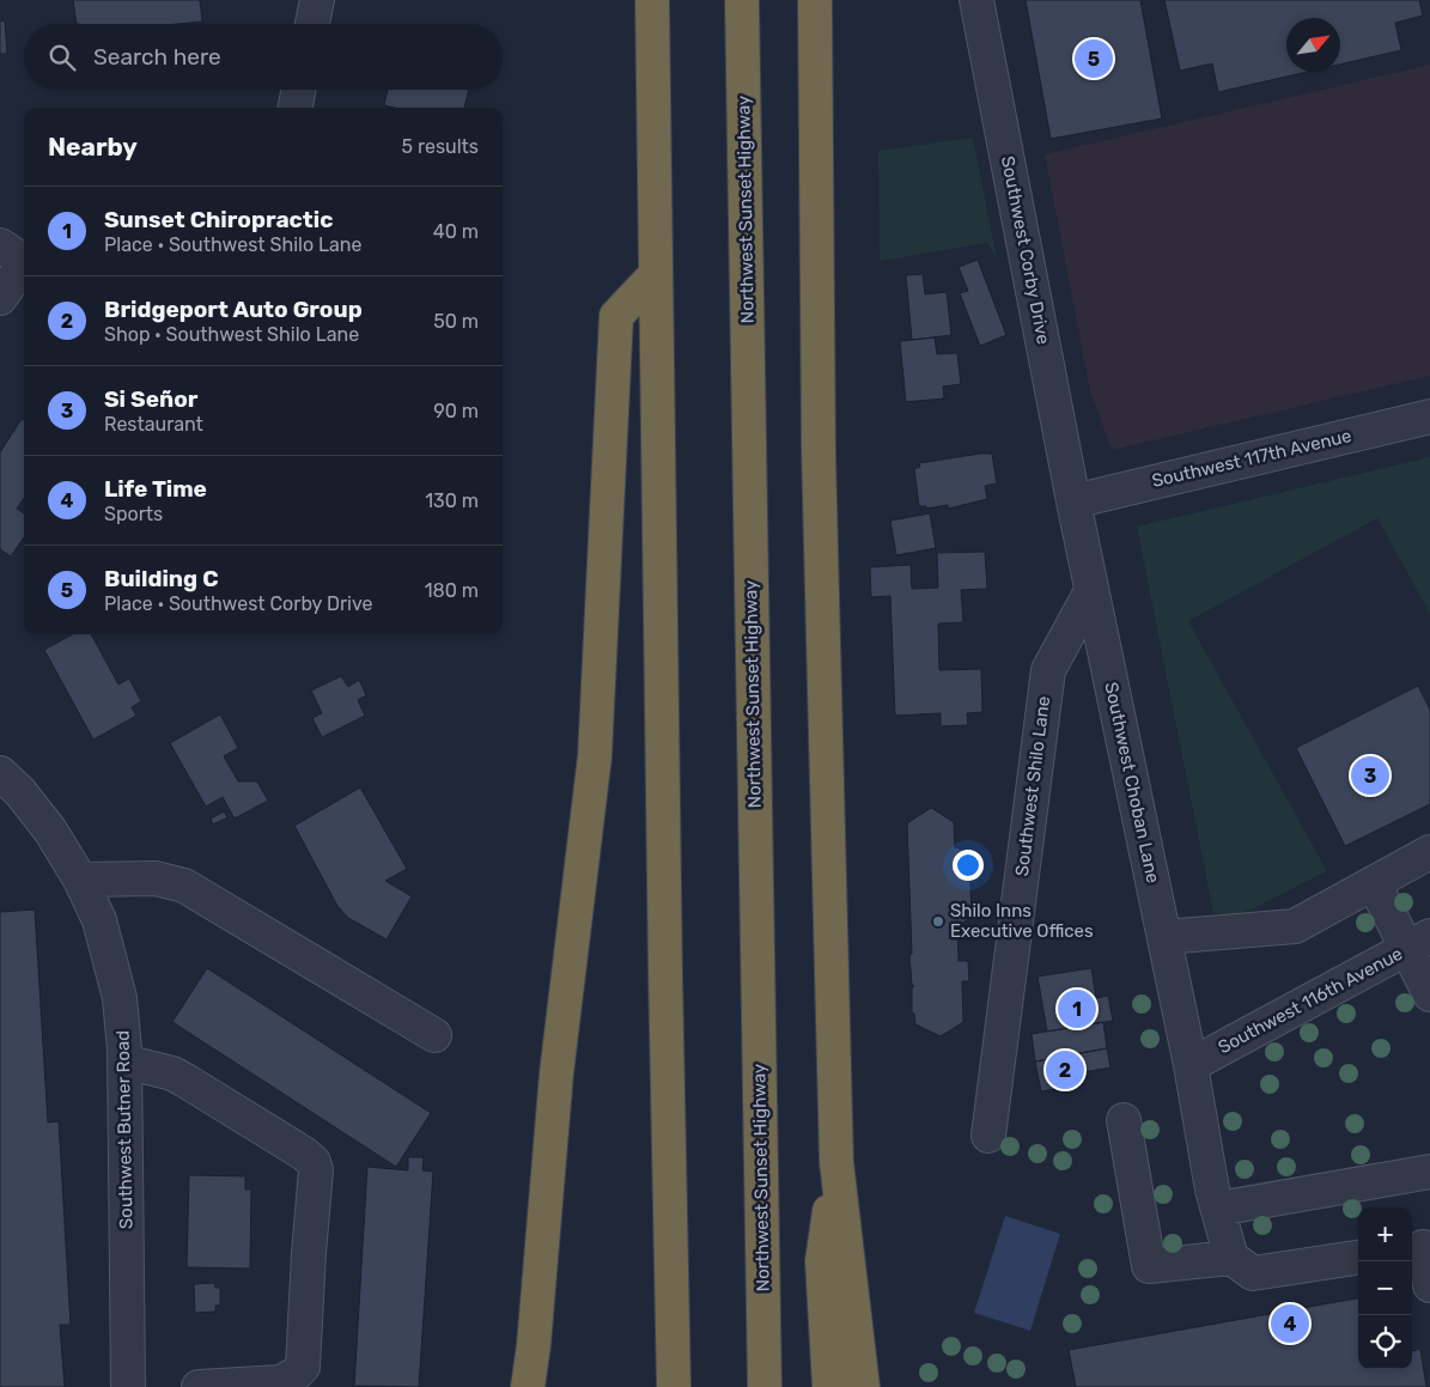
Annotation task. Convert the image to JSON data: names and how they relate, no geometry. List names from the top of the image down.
{
  "streets": {
    "highway": ["Northwest Sunset Highway"],
    "street": [
      "Southwest Corby Drive",
      "Southwest 117th Avenue",
      "Southwest Choban Lane",
      "Southwest Shilo Lane",
      "Southwest 116th Avenue",
      "Southwest Butner Road"
    ]
  },
  "crossings": [
    ["Southwest Corby Drive", "Southwest 117th Avenue"],
    ["Southwest Corby Drive", "Southwest Choban Lane"],
    ["Southwest 117th Avenue", "Southwest Choban Lane"],
    ["Southwest Choban Lane", "Southwest Shilo Lane"],
    ["Southwest Choban Lane", "Southwest 116th Avenue"]
  ],
  "places": ["Shilo Inns Executive Offices"],
  "north": "top right",
  "page": {
    "search": "Search here",
    "pins": [
      "5",
      "3",
      "1",
      "2",
      "4"
    ],
    "heading": ["Nearby", "5 results"],
    "list": [
      {
        "mark": "1",
        "name": "Sunset Chiropractic",
        "note": "Place · Southwest Shilo Lane",
        "value": "40 m"
      },
      {
        "mark": "2",
        "name": "Bridgeport Auto Group",
        "note": "Shop · Southwest Shilo Lane",
        "value": "50 m"
      },
      {
        "mark": "3",
        "name": "Si Señor",
        "note": "Restaurant",
        "value": "90 m"
      },
      {
        "mark": "4",
        "name": "Life Time",
        "note": "Sports",
        "value": "130 m"
      },
      {
        "mark": "5",
        "name": "Building C",
        "note": "Place · Southwest Corby Drive",
        "value": "180 m"
      }
    ],
    "map_buttons": ["+", "−"]
  }
}
